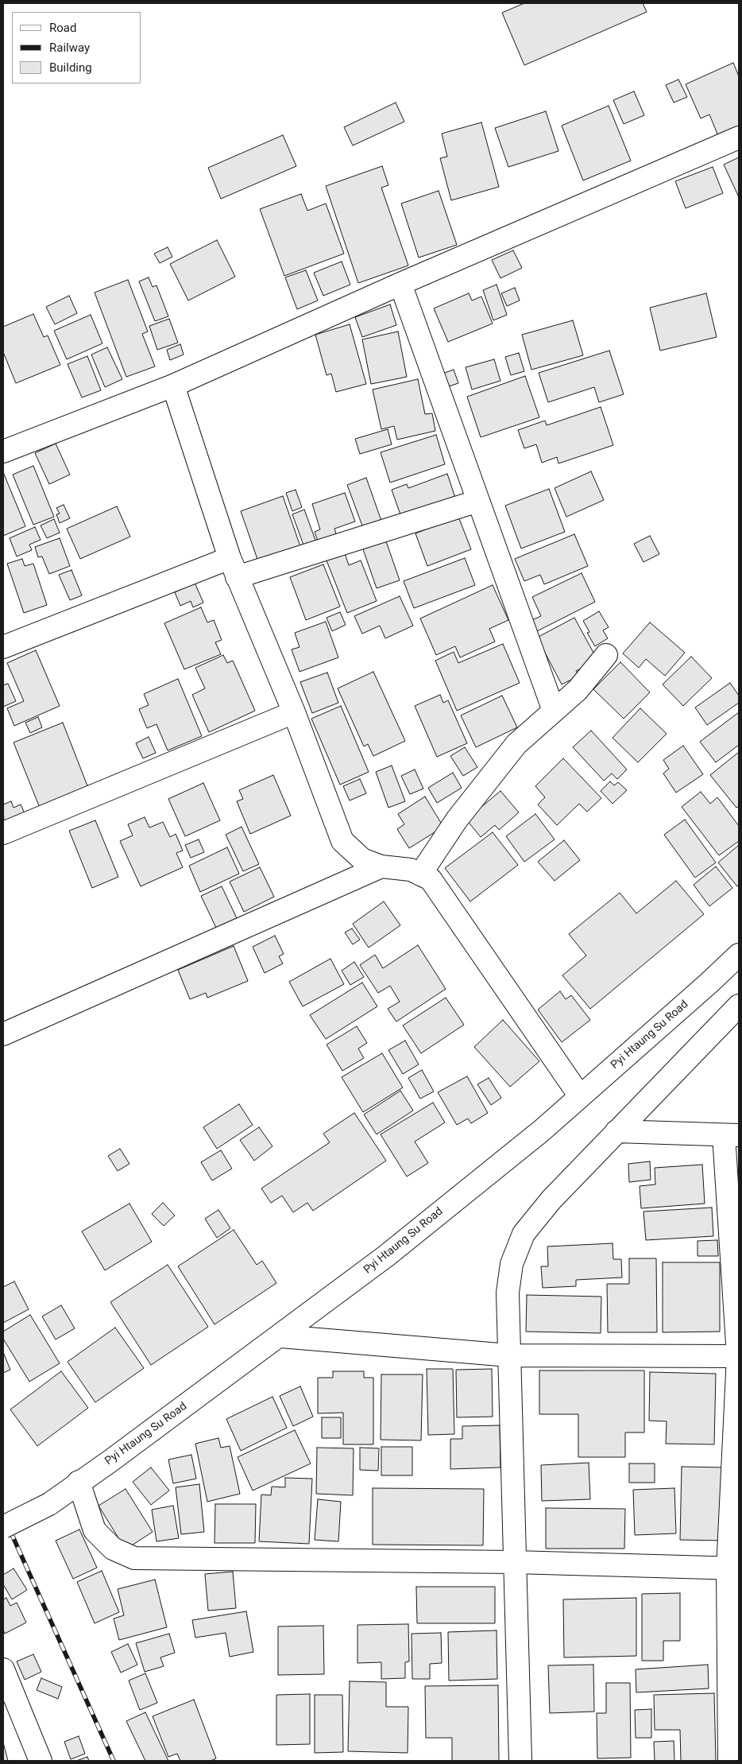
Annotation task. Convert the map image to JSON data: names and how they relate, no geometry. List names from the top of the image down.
{
  "streets": {
    "main road": ["Pyi Htaung Su Road"]
  },
  "legend": ["Road", "Railway", "Building"]
}
